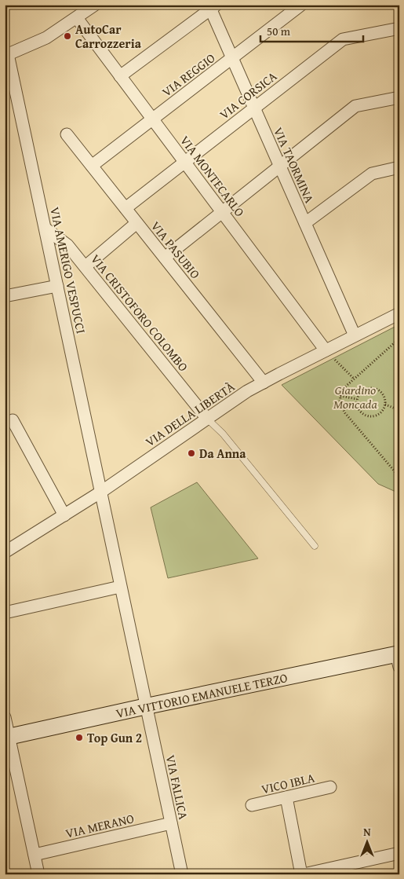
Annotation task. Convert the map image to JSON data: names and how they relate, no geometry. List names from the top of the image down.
{
  "streets": {
    "street": [
      "VIA REGGIO",
      "VIA CORSICA",
      "VIA TAORMINA",
      "VIA MONTECARLO",
      "VIA PASUBIO",
      "VIA AMERIGO VESPUCCI",
      "VIA CRISTOFORO COLOMBO",
      "VIA DELLA LIBERTÀ",
      "VIA VITTORIO EMANUELE TERZO",
      "VICO IBLA",
      "VIA FALLICA",
      "VIA MERANO"
    ]
  },
  "crossings": [
    ["VIA REGGIO", "VIA TAORMINA"],
    ["VIA REGGIO", "VIA MONTECARLO"],
    ["VIA REGGIO", "VIA PASUBIO"],
    ["VIA CORSICA", "VIA TAORMINA"],
    ["VIA CORSICA", "VIA MONTECARLO"],
    ["VIA CORSICA", "VIA PASUBIO"],
    ["VIA TAORMINA", "VIA DELLA LIBERTÀ"],
    ["VIA MONTECARLO", "VIA DELLA LIBERTÀ"],
    ["VIA PASUBIO", "VIA DELLA LIBERTÀ"],
    ["VIA AMERIGO VESPUCCI", "VIA CRISTOFORO COLOMBO"],
    ["VIA AMERIGO VESPUCCI", "VIA DELLA LIBERTÀ"],
    ["VIA AMERIGO VESPUCCI", "VIA FALLICA"],
    ["VIA CRISTOFORO COLOMBO", "VIA DELLA LIBERTÀ"],
    ["VIA VITTORIO EMANUELE TERZO", "VIA FALLICA"],
    ["VIA FALLICA", "VIA MERANO"]
  ],
  "parks": ["Giardino Moncada"],
  "places": ["AutoCar Carrozzeria", "Da Anna", "Top Gun 2"],
  "scale_bar": "50 m",
  "north": "top"
}
